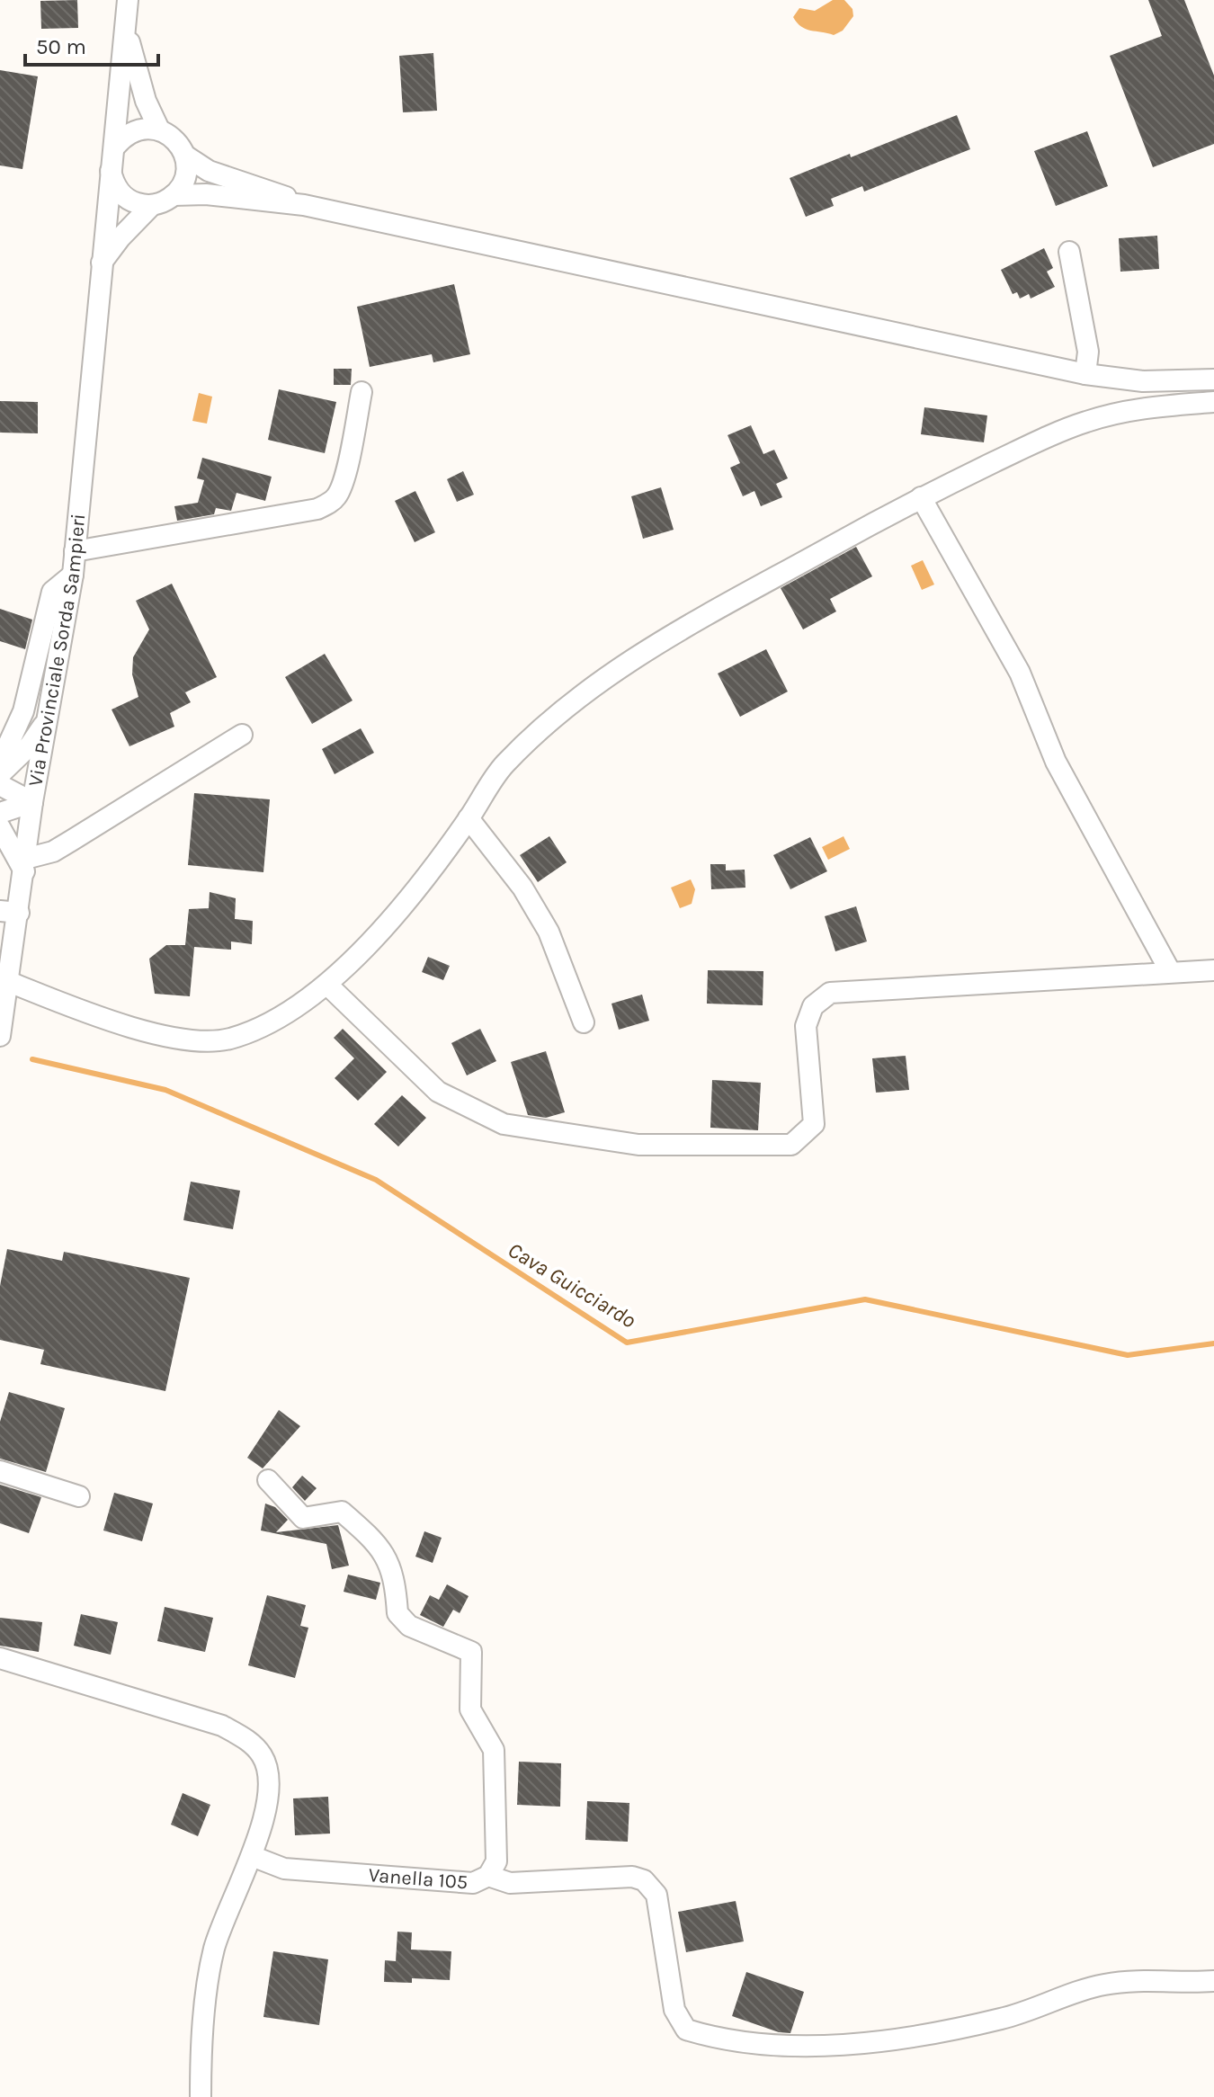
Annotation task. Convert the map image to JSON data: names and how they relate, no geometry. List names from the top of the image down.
{
  "streets": {
    "street": ["Via Provinciale Sorda Sampieri", "Vanella 105"]
  },
  "water": ["Cava Guicciardo"],
  "scale_bar": "50 m"
}
